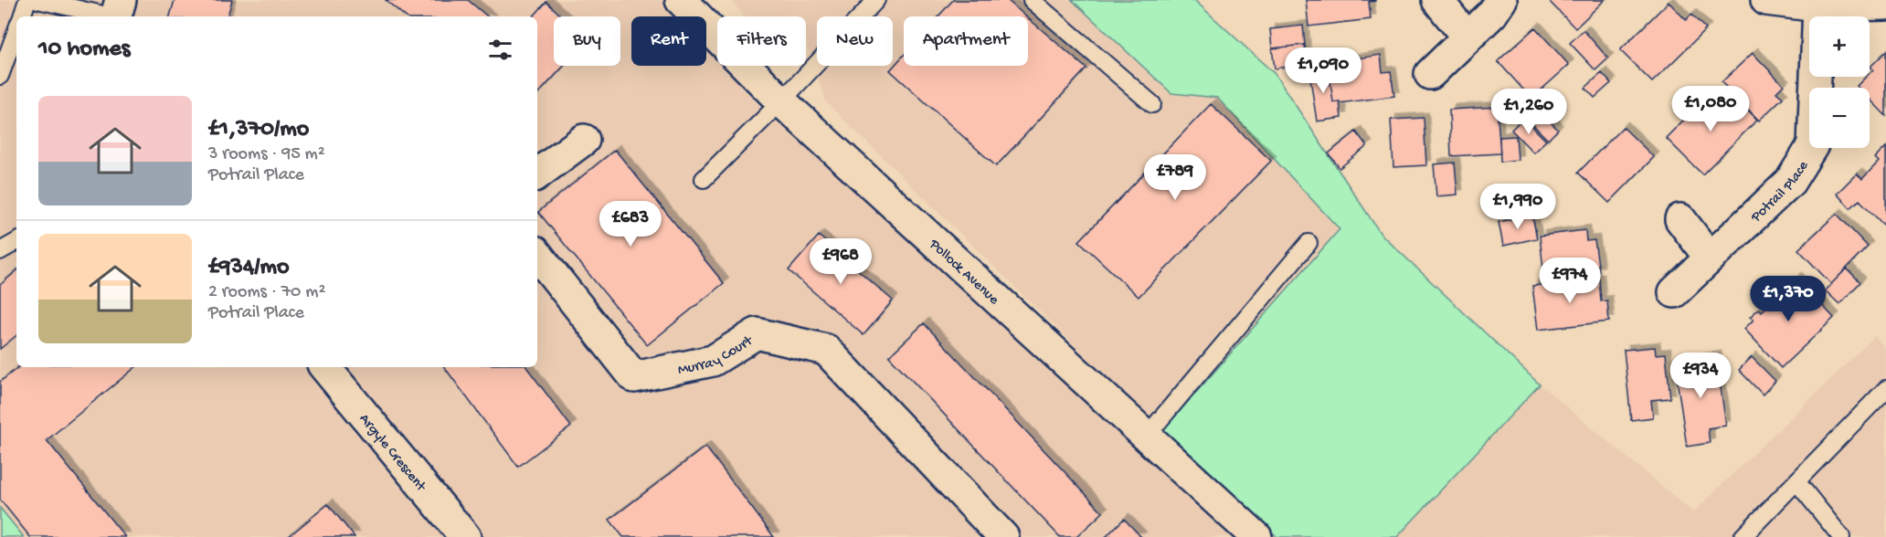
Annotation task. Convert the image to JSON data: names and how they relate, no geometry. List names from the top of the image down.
{
  "streets": {
    "street": [
      "Potrail Place",
      "Pollock Avenue",
      "Murray Court",
      "Argyle Crescent"
    ]
  },
  "page": {
    "map_buttons": ["+", "−"],
    "chip": [
      "Buy",
      "Rent",
      "Filters",
      "New",
      "Apartment"
    ],
    "heading": "10 homes",
    "price": [
      "£1,090",
      "£1,080",
      "£1,260",
      "£789",
      "£1,990",
      "£683",
      "£968",
      "£974",
      "£1,370",
      "£934"
    ],
    "list": [
      {
        "name": "£1,370/mo",
        "note": "3 rooms · 95 m² · Potrail Place"
      },
      {
        "name": "£934/mo",
        "note": "2 rooms · 70 m² · Potrail Place"
      }
    ]
  }
}
